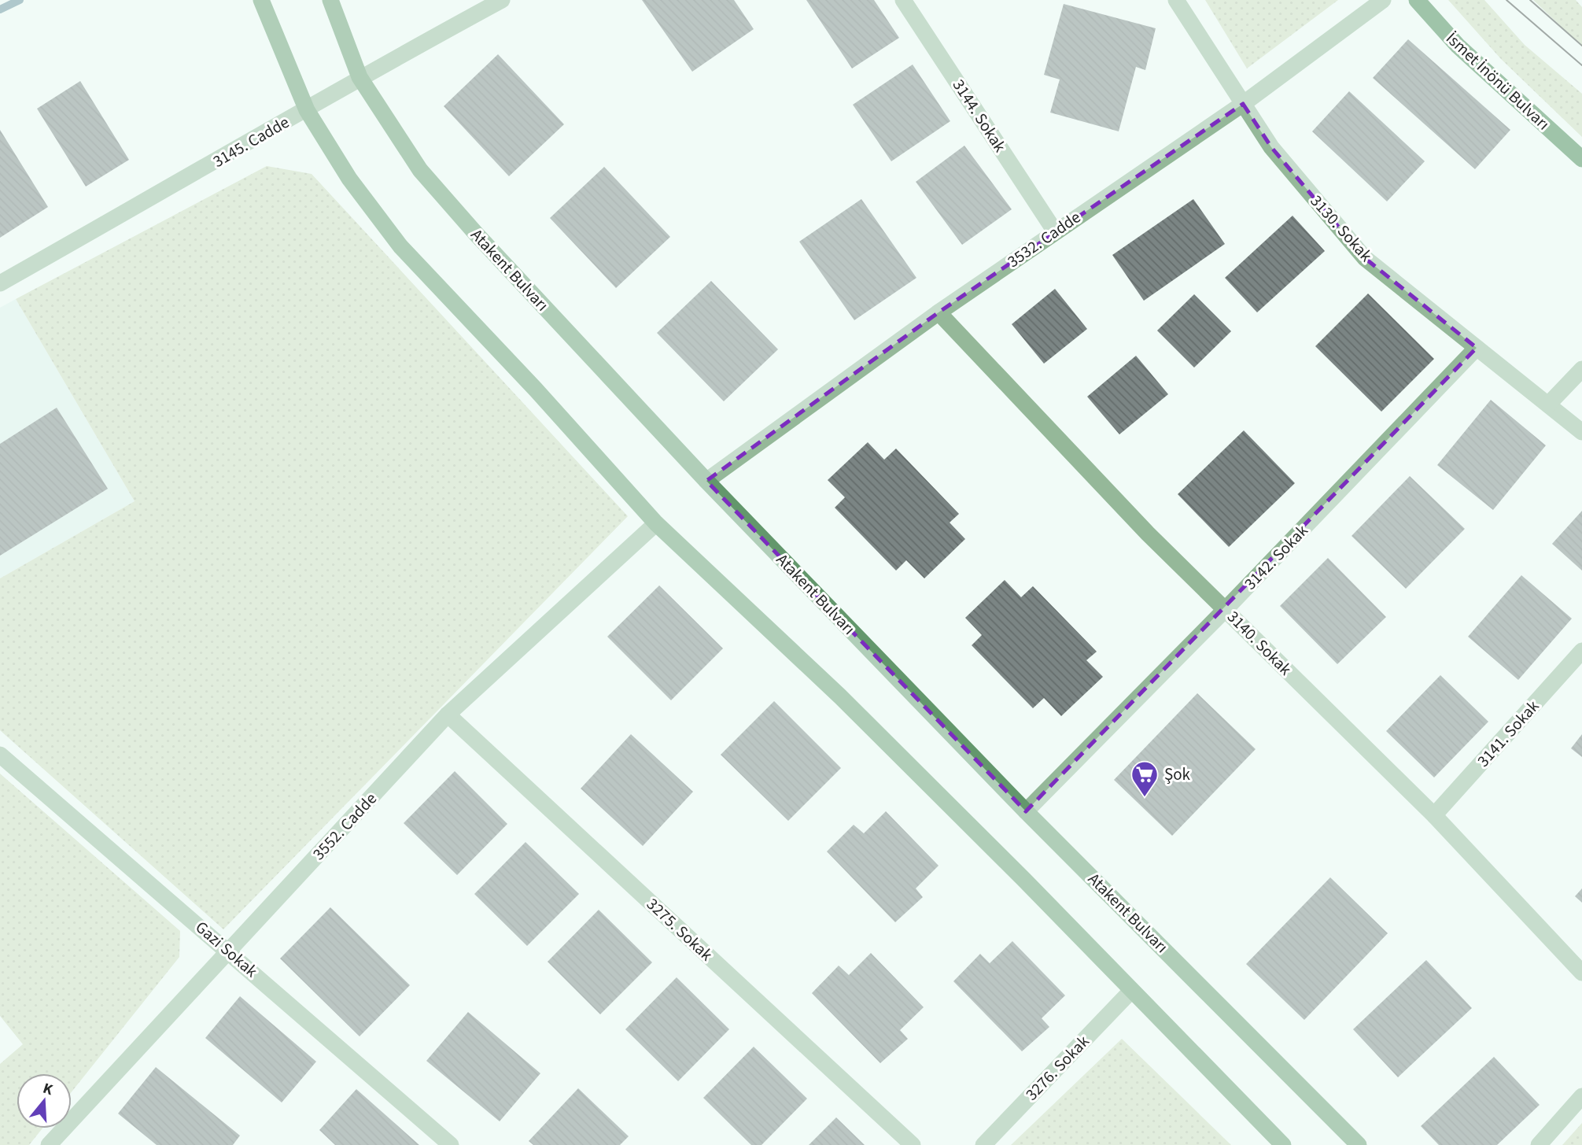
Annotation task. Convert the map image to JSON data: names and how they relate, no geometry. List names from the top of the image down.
{
  "streets": {
    "main road": ["İsmet İnönü Bulvarı", "Atakent Bulvarı"],
    "street": [
      "3144. Sokak",
      "3145. Cadde",
      "3130. Sokak",
      "3532. Cadde",
      "3142. Sokak",
      "3140. Sokak",
      "3141. Sokak",
      "3552. Cadde",
      "3275. Sokak",
      "Gazi Sokak",
      "3276. Sokak"
    ]
  },
  "crossings": [
    ["3144. Sokak", "3532. Cadde"],
    ["3145. Cadde", "Atakent Bulvarı"],
    ["3130. Sokak", "3532. Cadde"],
    ["3130. Sokak", "3142. Sokak"],
    ["3532. Cadde", "Atakent Bulvarı"],
    ["3532. Cadde", "3140. Sokak"],
    ["Atakent Bulvarı", "3142. Sokak"],
    ["3142. Sokak", "3140. Sokak"],
    ["3140. Sokak", "3141. Sokak"],
    ["3552. Cadde", "3275. Sokak"],
    ["3552. Cadde", "Gazi Sokak"]
  ],
  "places": {
    "supermarket": ["Şok"]
  },
  "north": "top"
}
